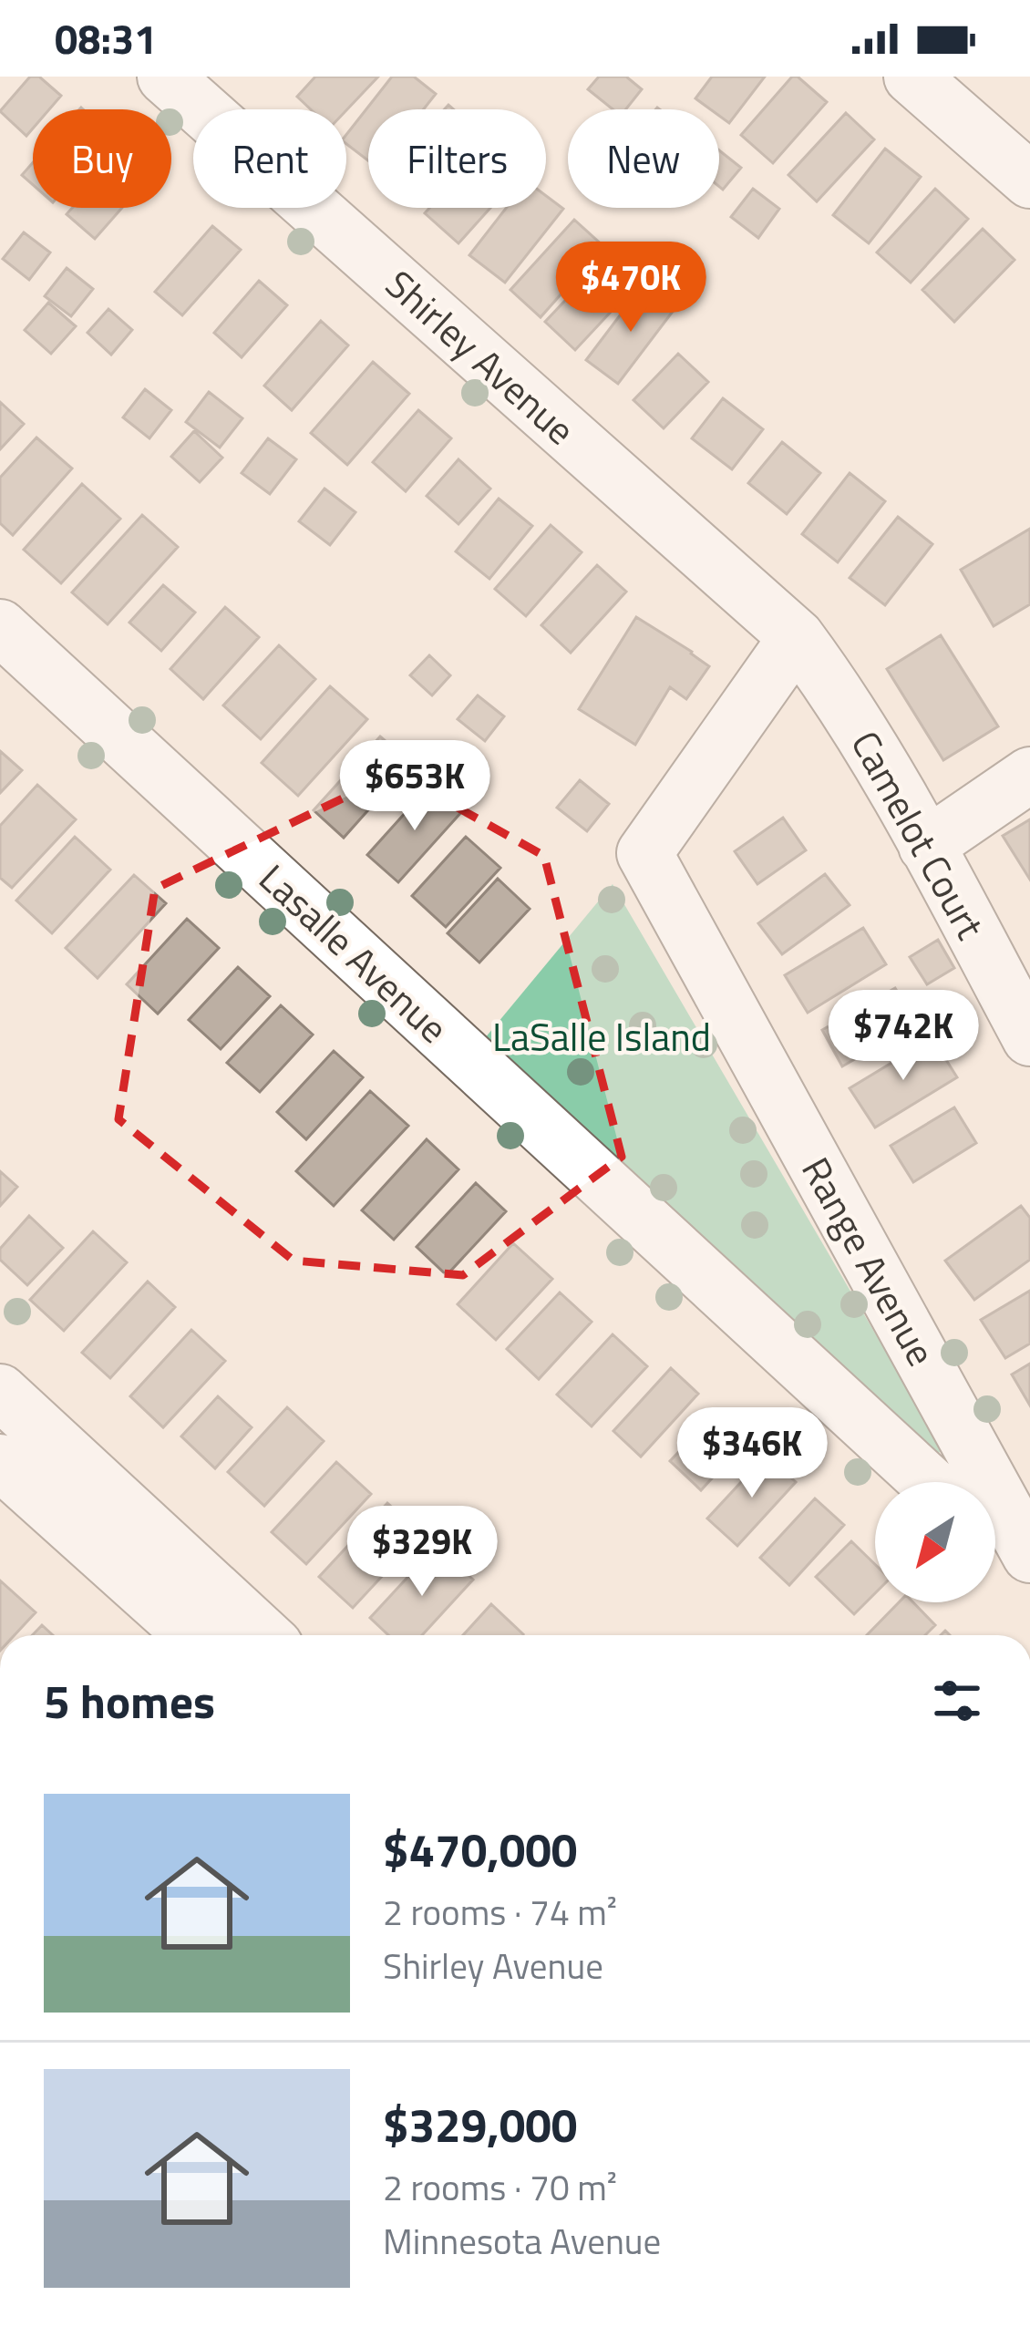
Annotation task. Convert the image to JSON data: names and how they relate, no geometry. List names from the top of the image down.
{
  "streets": {
    "street": [
      "Shirley Avenue",
      "Camelot Court",
      "Lasalle Avenue",
      "Range Avenue"
    ]
  },
  "crossings": [
    ["Shirley Avenue", "Camelot Court"],
    ["Shirley Avenue", "Range Avenue"],
    ["Camelot Court", "Range Avenue"]
  ],
  "parks": ["LaSalle Island"],
  "north": "bottom left",
  "page": {
    "status": "08:31",
    "chip": [
      "Buy",
      "Rent",
      "Filters",
      "New"
    ],
    "price": [
      "$470K",
      "$653K",
      "$742K",
      "$346K",
      "$329K"
    ],
    "heading": "5 homes",
    "list": [
      {
        "name": "$470,000",
        "note": "2 rooms · 74 m² · Shirley Avenue"
      },
      {
        "name": "$329,000",
        "note": "2 rooms · 70 m² · Minnesota Avenue"
      }
    ]
  }
}
